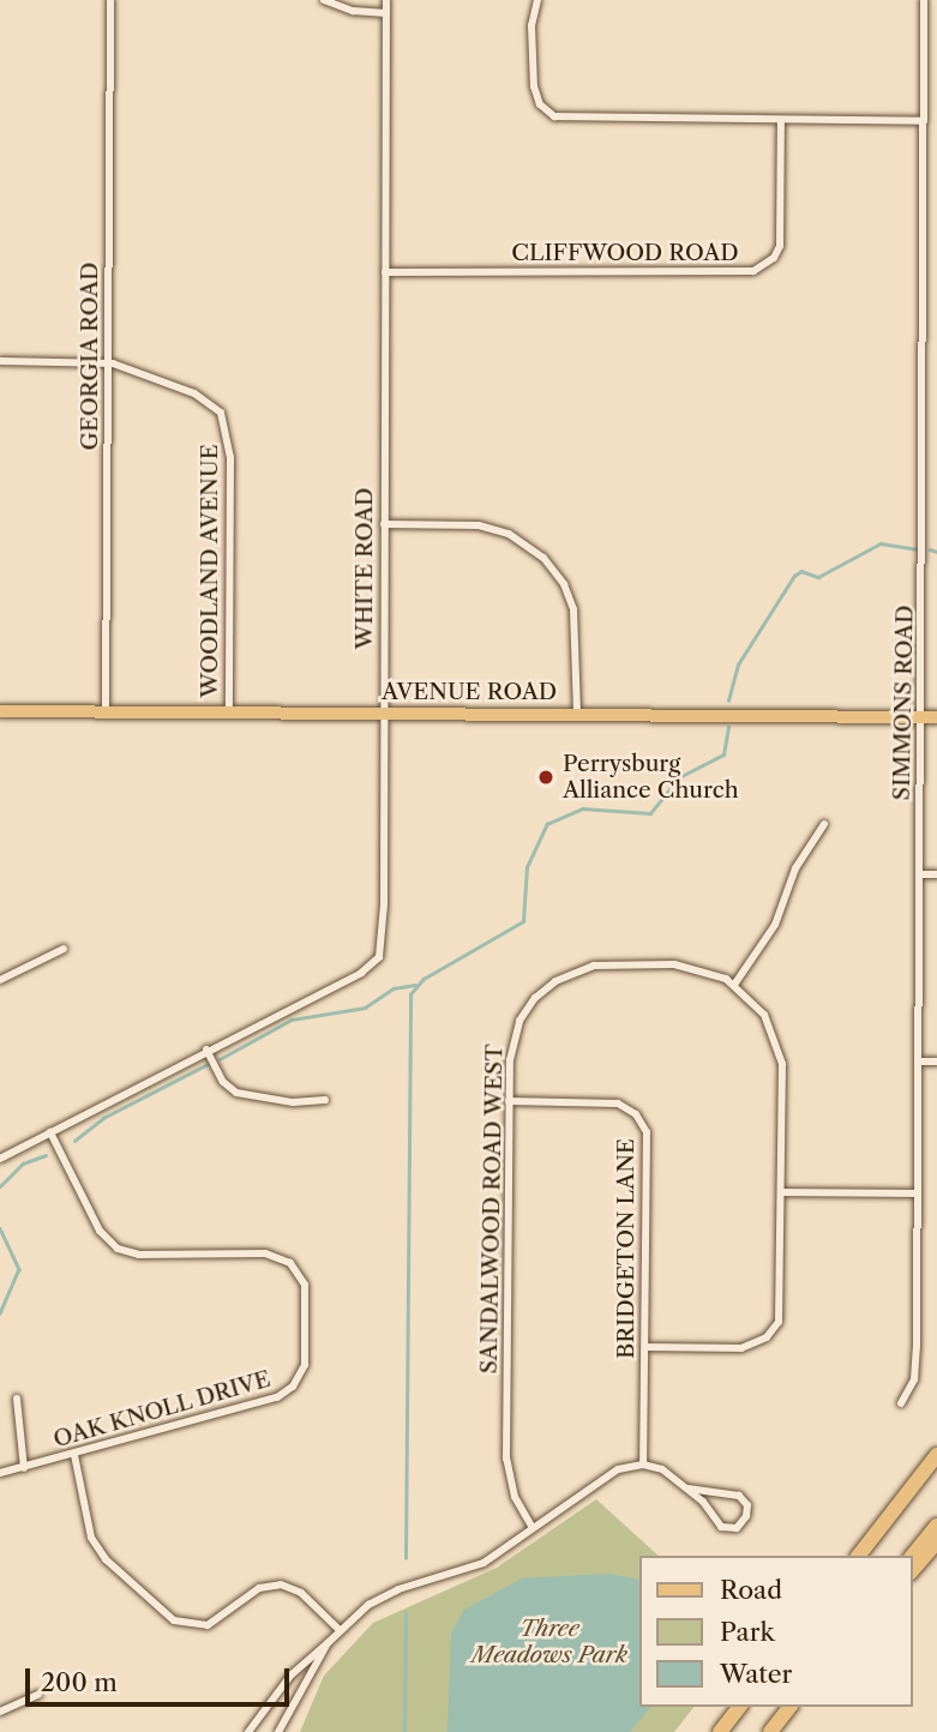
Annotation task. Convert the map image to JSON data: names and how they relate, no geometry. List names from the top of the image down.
{
  "streets": {
    "main road": ["AVENUE ROAD"],
    "street": [
      "CLIFFWOOD ROAD",
      "GEORGIA ROAD",
      "WHITE ROAD",
      "WOODLAND AVENUE",
      "SIMMONS ROAD",
      "SANDALWOOD ROAD WEST",
      "BRIDGETON LANE",
      "OAK KNOLL DRIVE"
    ]
  },
  "crossings": [
    ["CLIFFWOOD ROAD", "WHITE ROAD"],
    ["GEORGIA ROAD", "WOODLAND AVENUE"],
    ["GEORGIA ROAD", "AVENUE ROAD"],
    ["WHITE ROAD", "AVENUE ROAD"],
    ["WHITE ROAD", "OAK KNOLL DRIVE"],
    ["WOODLAND AVENUE", "AVENUE ROAD"],
    ["AVENUE ROAD", "SIMMONS ROAD"],
    ["SANDALWOOD ROAD WEST", "BRIDGETON LANE"]
  ],
  "parks": ["Three Meadows Park"],
  "places": ["Perrysburg Alliance Church"],
  "legend": ["Road", "Park", "Water"],
  "scale_bar": "200 m"
}
